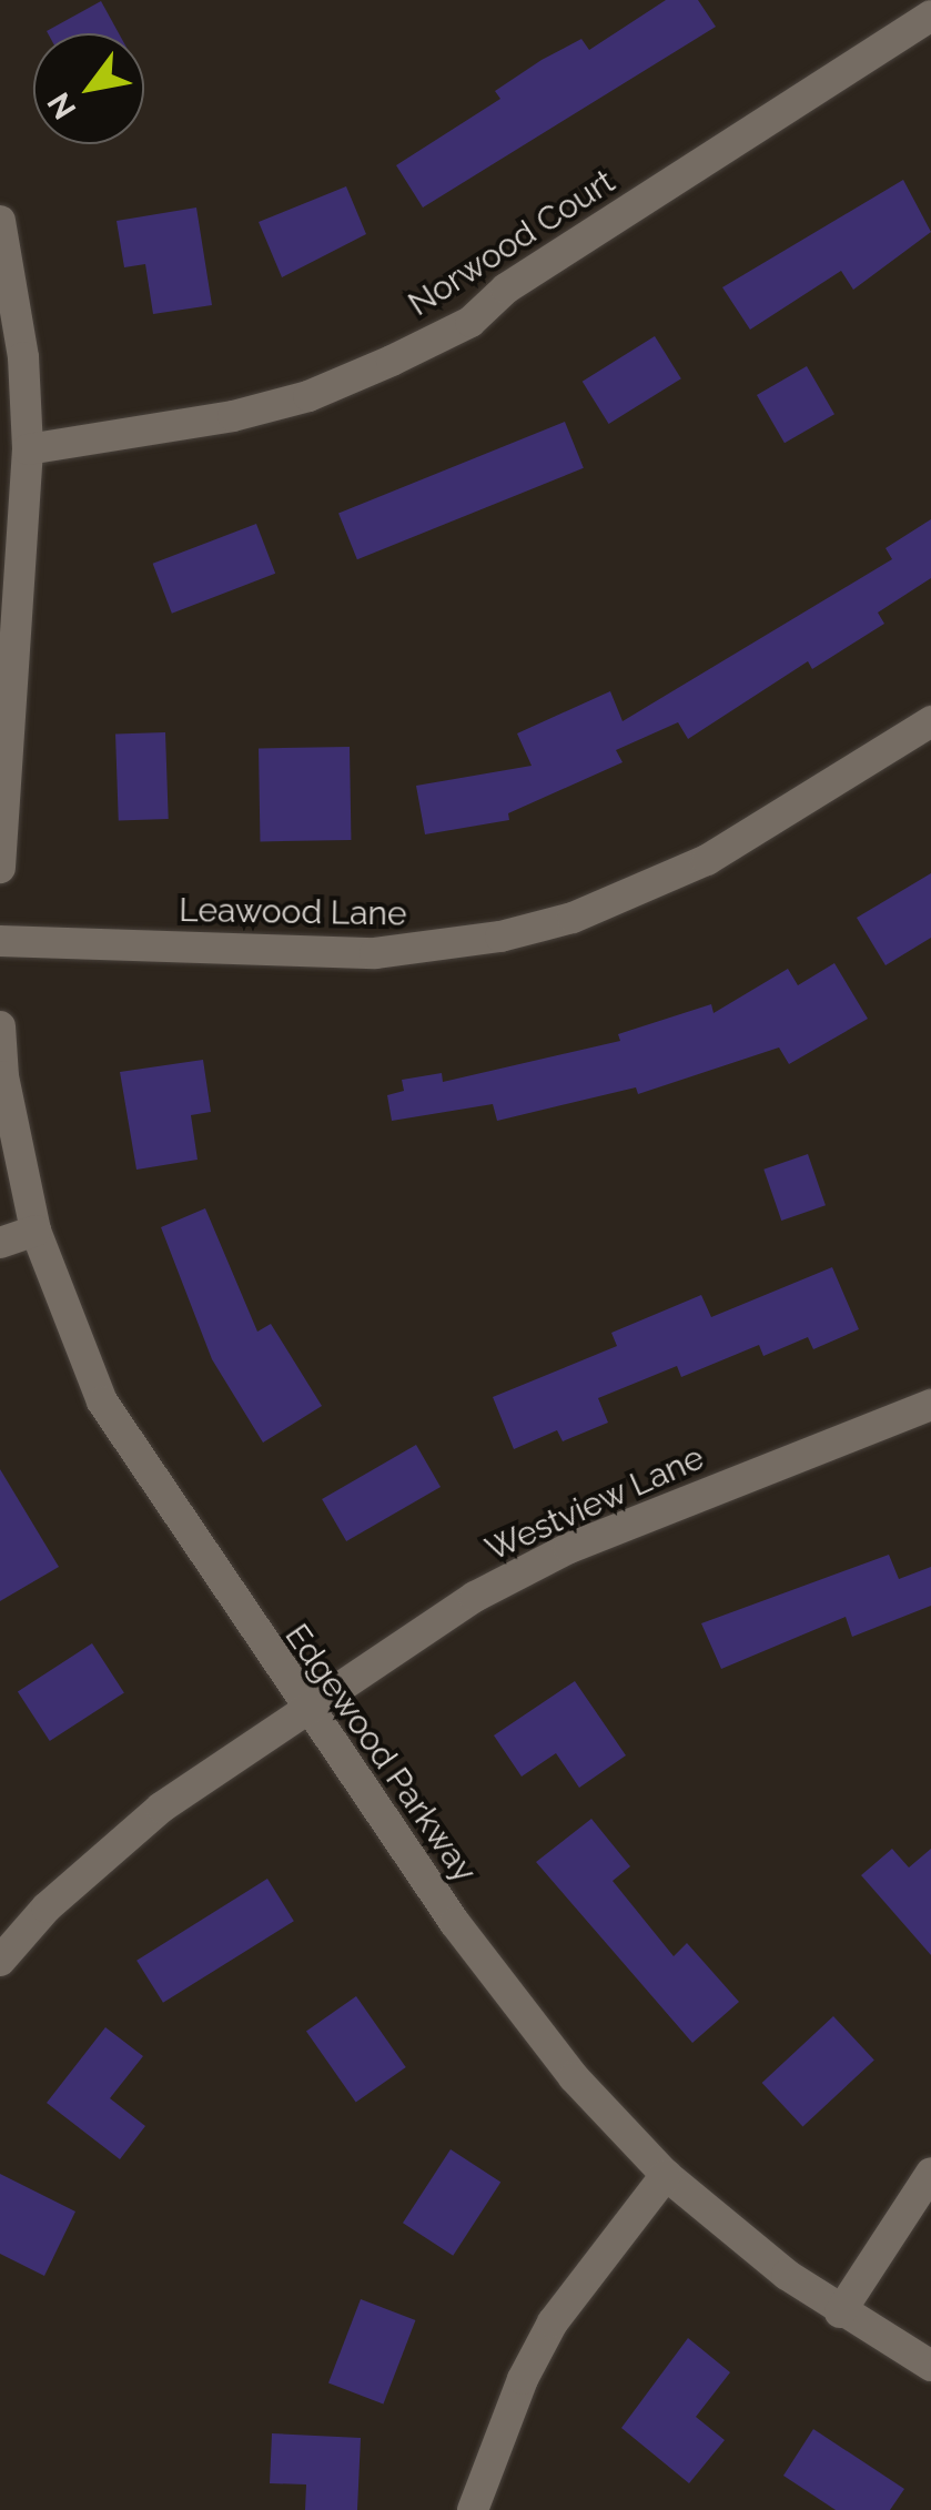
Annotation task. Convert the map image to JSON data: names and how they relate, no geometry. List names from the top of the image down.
{
  "streets": {
    "street": [
      "Norwood Court",
      "Leawood Lane",
      "Westview Lane",
      "Edgewood Parkway"
    ]
  },
  "crossings": [
    ["Westview Lane", "Edgewood Parkway"]
  ],
  "north": "bottom left"
}
